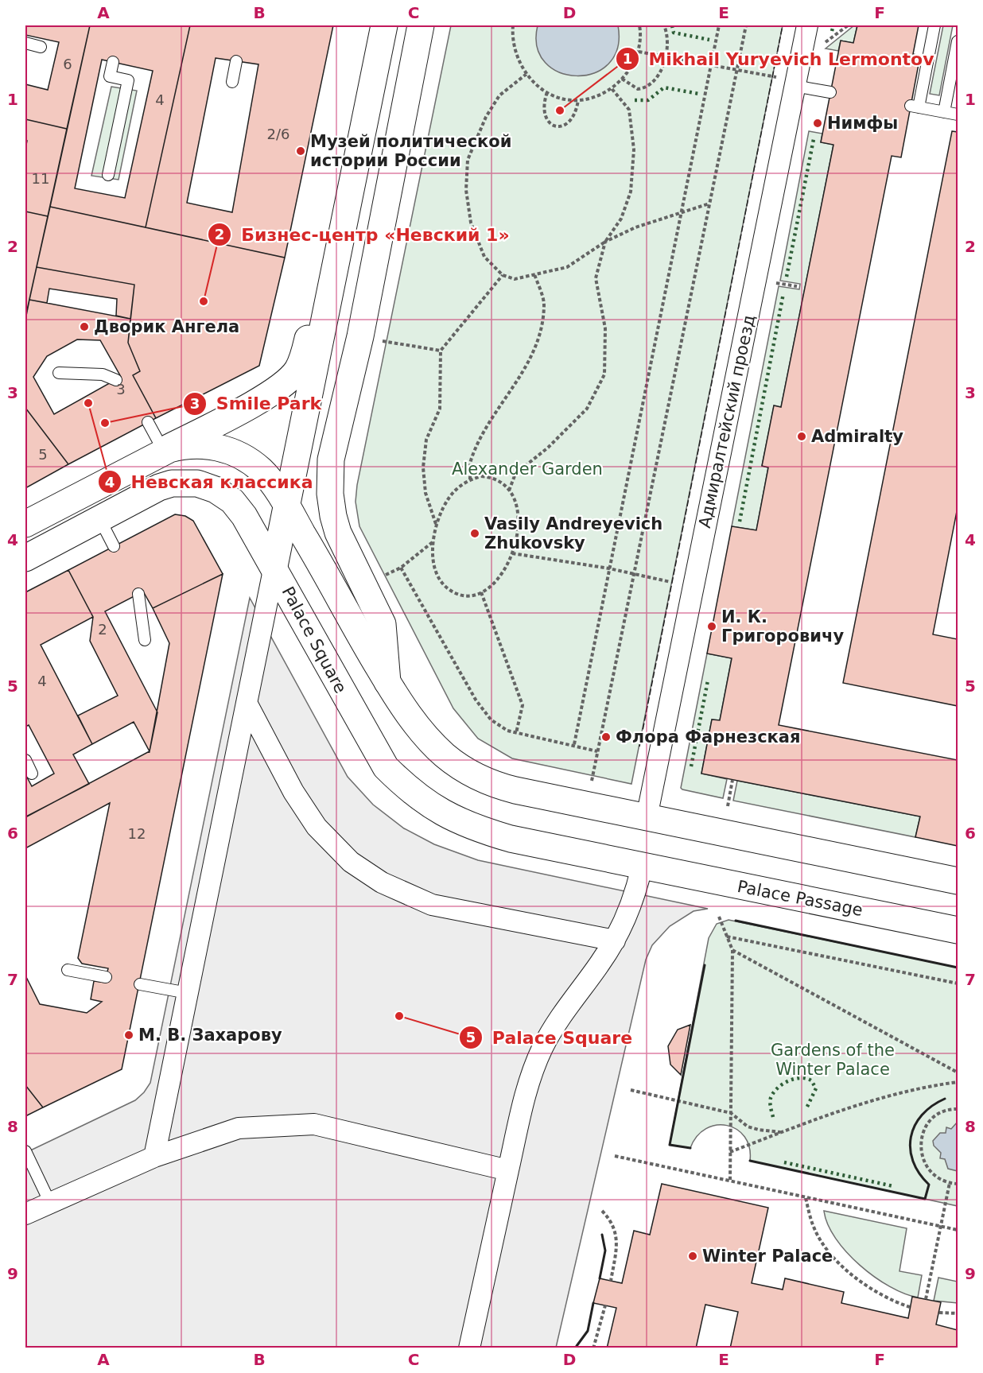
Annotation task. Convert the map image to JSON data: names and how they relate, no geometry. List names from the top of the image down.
{
  "streets": {
    "main road": ["Palace Square", "Palace Passage"],
    "street": ["Адмиралтейский проезд"]
  },
  "crossings": [
    ["Palace Square", "Palace Passage"]
  ],
  "parks": ["Alexander Garden", "Gardens of the Winter Palace"],
  "places": [
    "Mikhail Yuryevich Lermontov",
    "Нимфы",
    "Музей политической истории России",
    "Бизнес-центр «Невский 1»",
    "Дворик Ангела",
    "Невская классика",
    "Smile Park",
    "Admiralty",
    "Vasily Andreyevich Zhukovsky",
    "И. К. Григоровичу",
    "Флора Фарнезская",
    "Palace Square",
    "М. В. Захарову",
    "Winter Palace"
  ],
  "house_numbers": [
    "6",
    "4",
    "2/6",
    "11",
    "3",
    "5",
    "2",
    "4",
    "12"
  ],
  "grid": {
    "columns": [
      "A",
      "B",
      "C",
      "D",
      "E",
      "F"
    ],
    "rows": [
      "1",
      "2",
      "3",
      "4",
      "5",
      "6",
      "7",
      "8",
      "9"
    ]
  }
}
